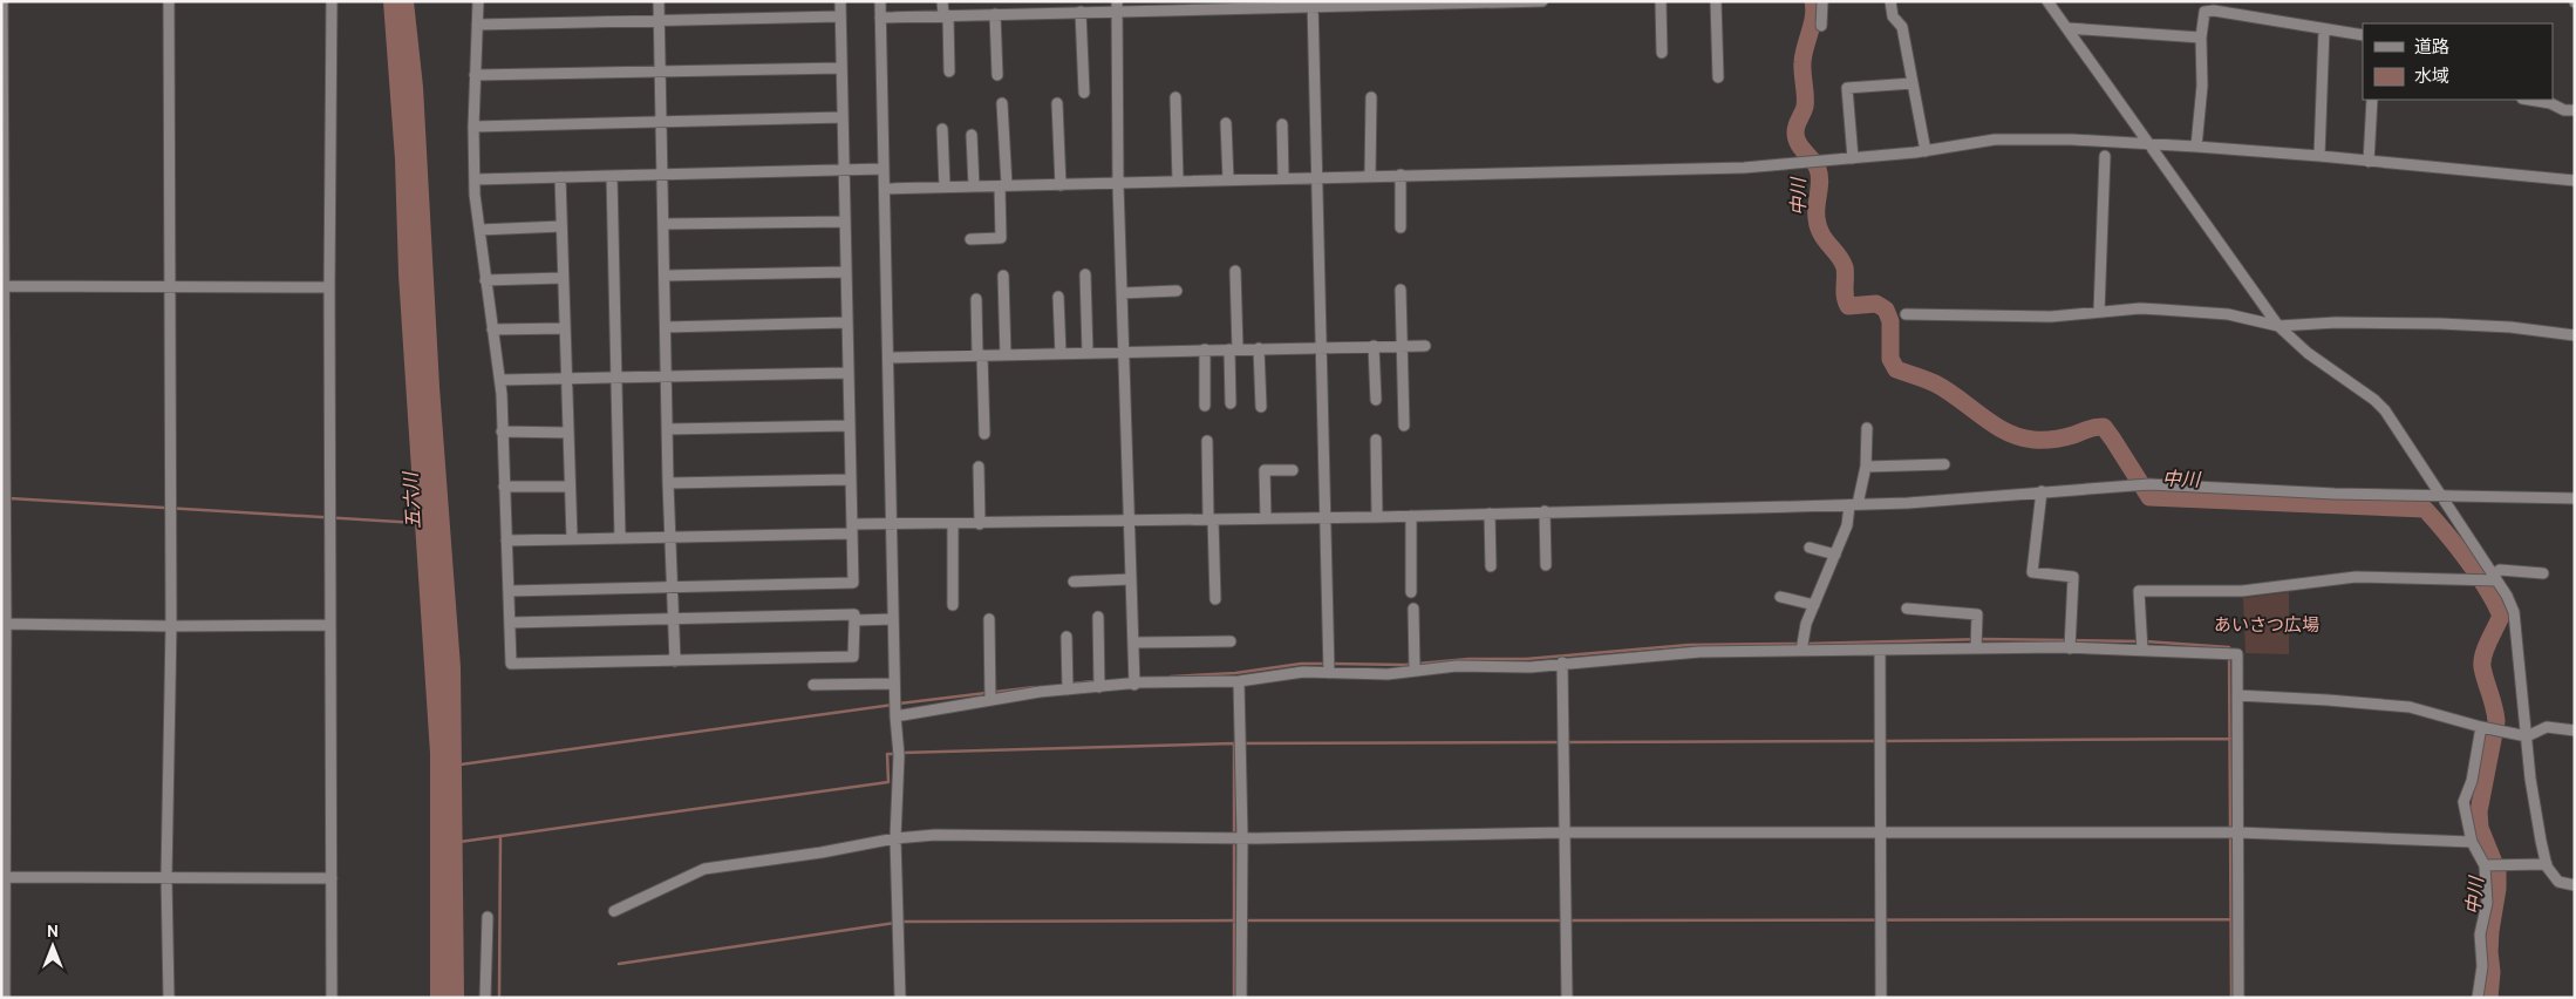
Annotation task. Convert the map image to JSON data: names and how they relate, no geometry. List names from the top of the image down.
{
  "water": ["中川", "五六川"],
  "parks": ["あいさつ広場"],
  "legend": ["道路", "水域"],
  "north": "top"
}
